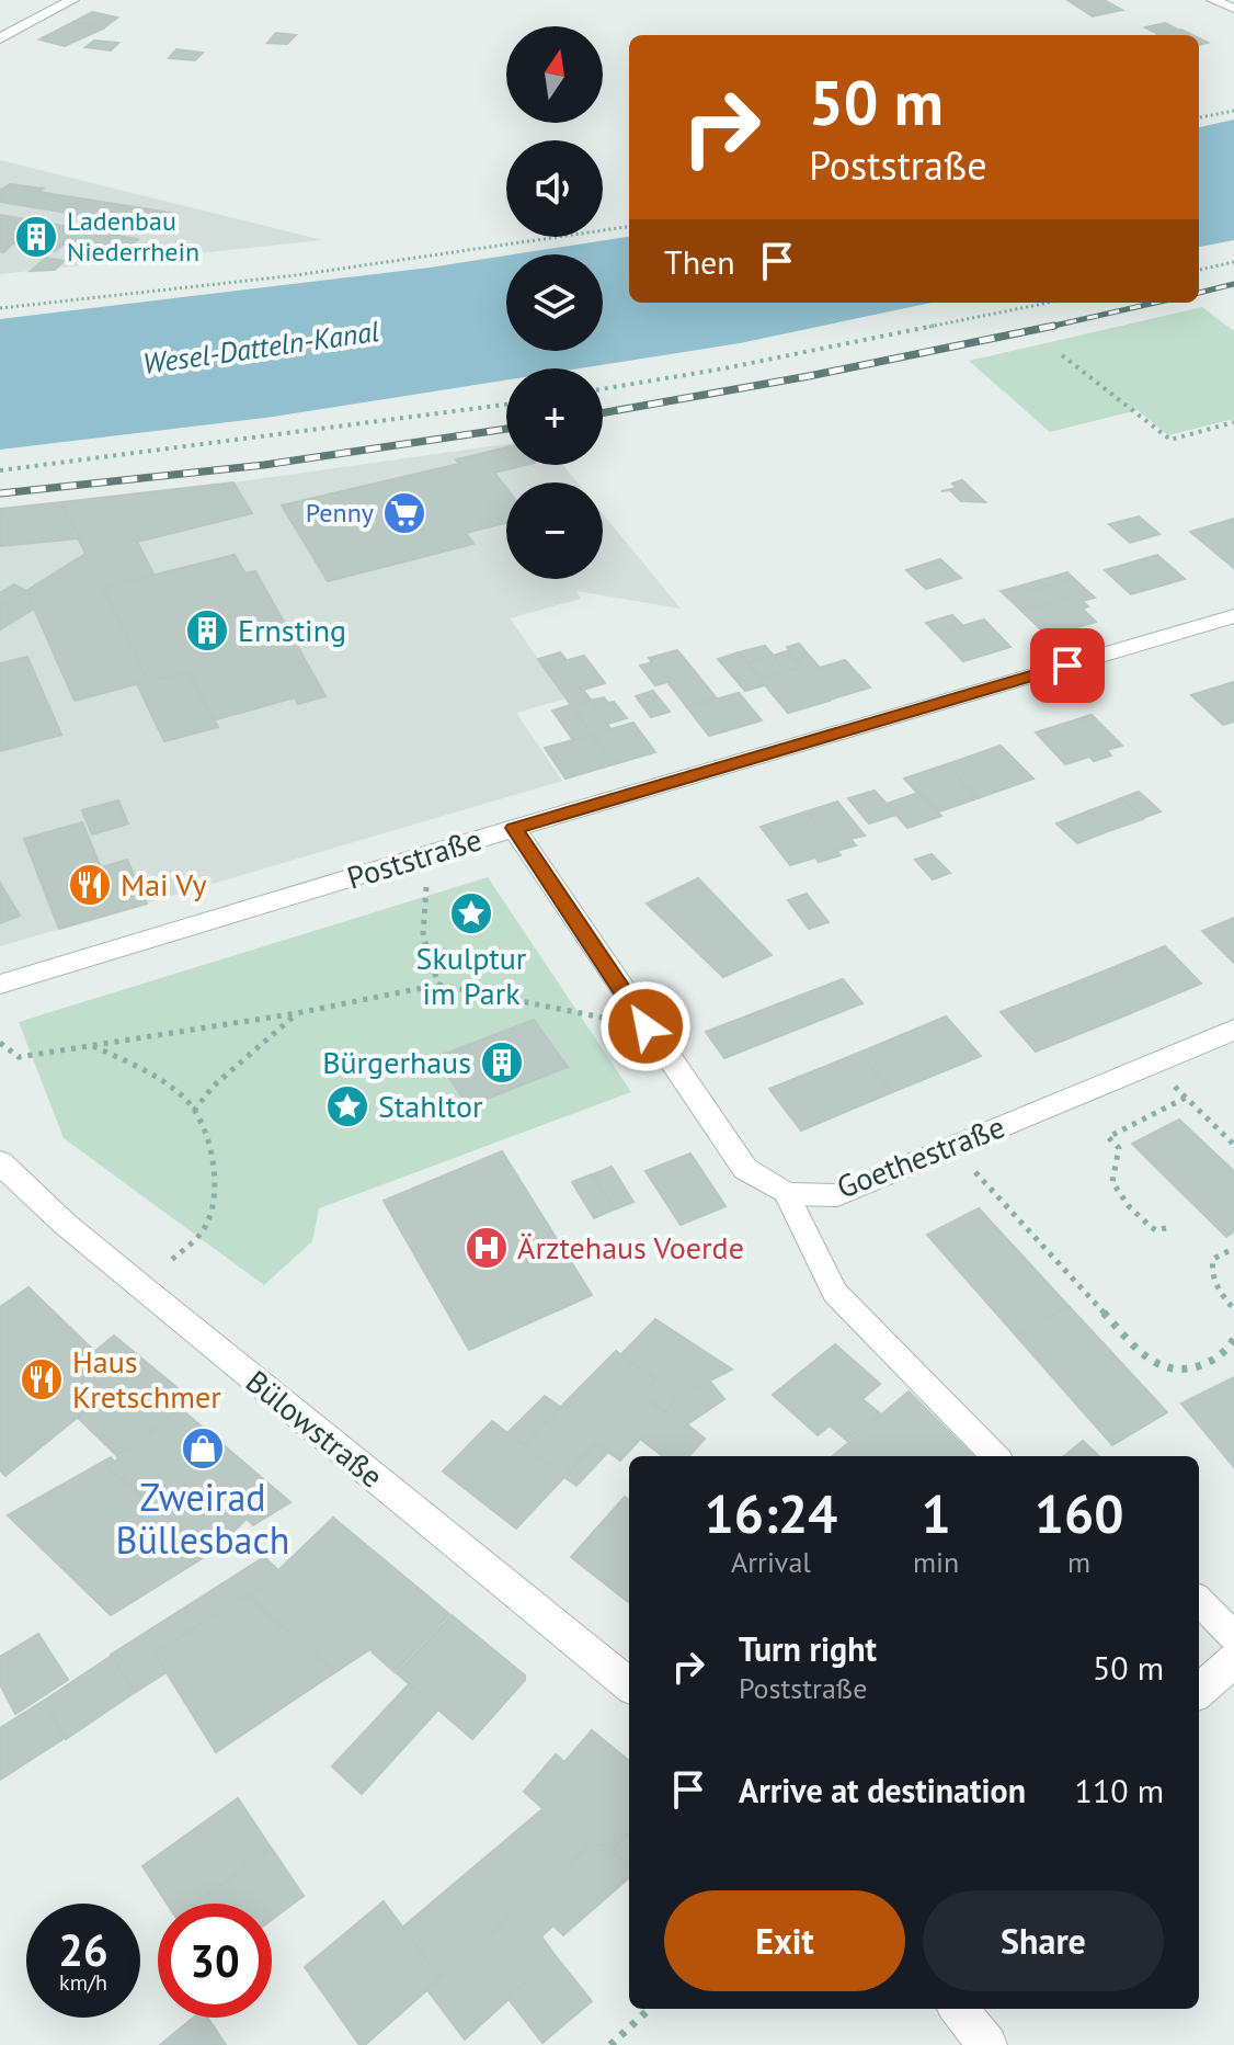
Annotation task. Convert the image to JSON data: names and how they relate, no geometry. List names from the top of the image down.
{
  "streets": {
    "street": ["Poststraße", "Goethestraße", "Bülowstraße"]
  },
  "crossings": [
    ["Poststraße", "Goethestraße"]
  ],
  "water": ["Wesel-Datteln-Kanal"],
  "places": {
    "building": ["Ladenbau Niederrhein", "Ernsting", "Bürgerhaus"],
    "supermarket": ["Penny"],
    "restaurant": ["Mai Vy", "Haus Kretschmer"],
    "place": ["Skulptur im Park", "Stahltor"],
    "hospital": ["Ärztehaus Voerde"],
    "shop": ["Zweirad Büllesbach"]
  },
  "north": "top",
  "page": {
    "map_buttons": ["+", "−"],
    "turn": ["50 m", "Poststraße"],
    "then": "Then",
    "eta": [
      "16:24",
      "Arrival",
      "1",
      "min",
      "160",
      "m"
    ],
    "list": [
      {
        "name": "Turn right",
        "note": "Poststraße",
        "value": "50 m"
      },
      {
        "name": "Arrive at destination",
        "value": "110 m"
      }
    ],
    "buttons": ["Exit", "Share"],
    "speed": "26 km/h",
    "limit": "30"
  }
}
